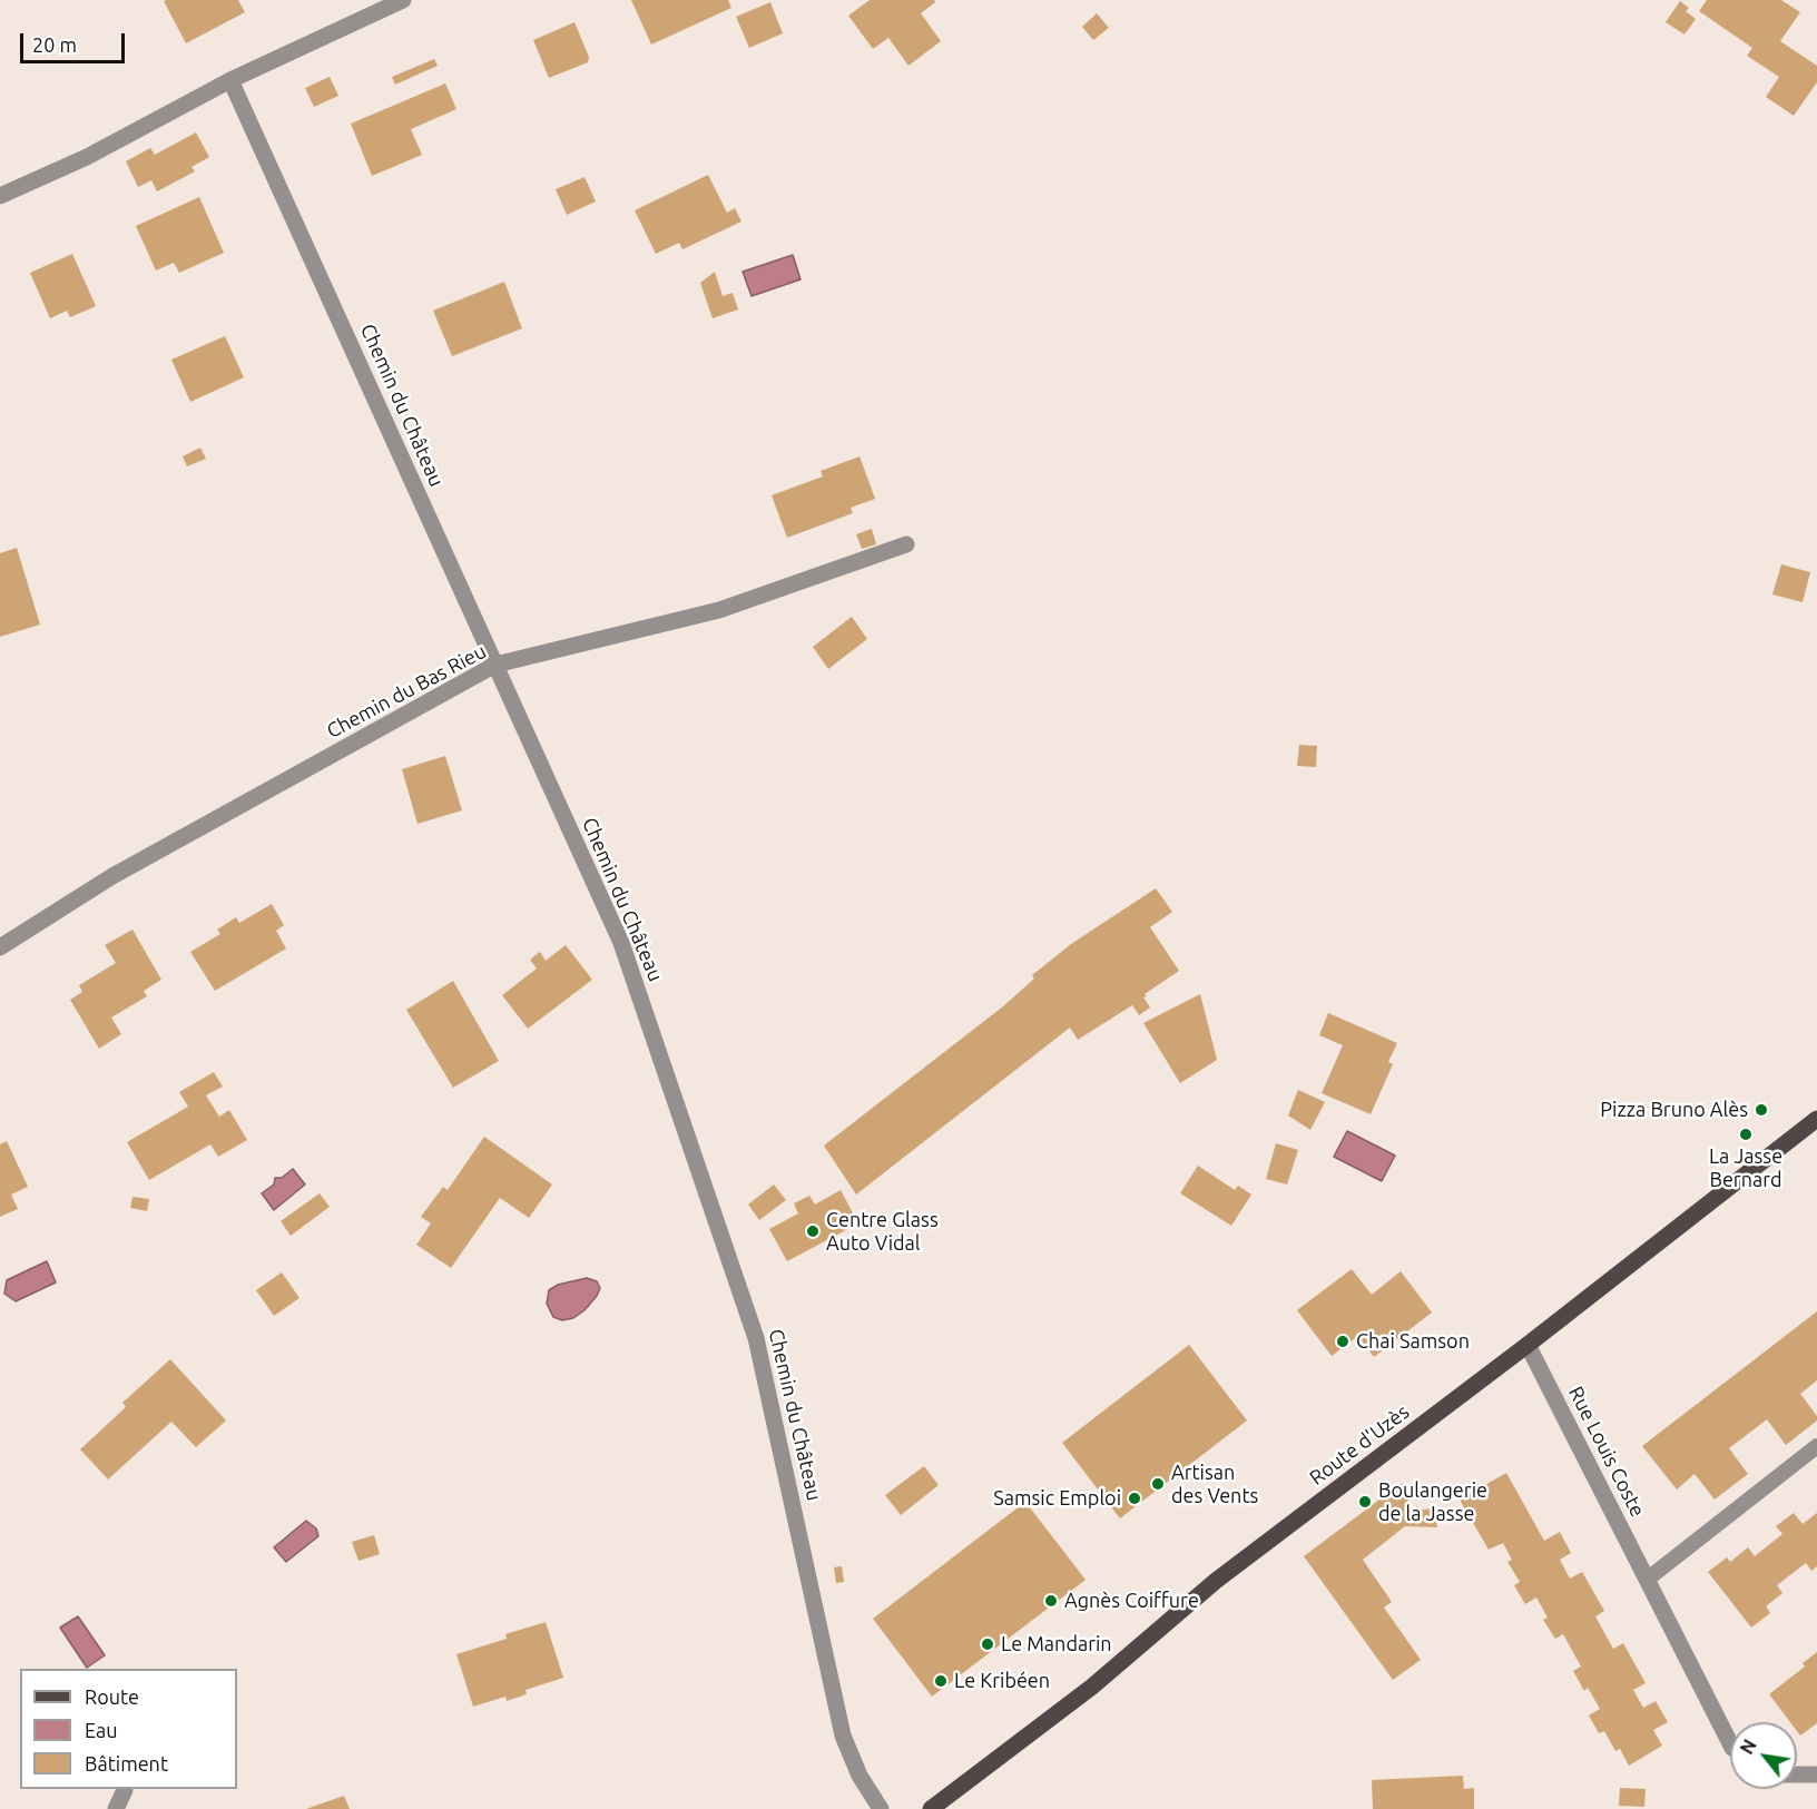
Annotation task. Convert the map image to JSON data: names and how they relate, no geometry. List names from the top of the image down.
{
  "streets": {
    "main road": ["Route d'Uzès"],
    "street": ["Chemin du Château", "Chemin du Bas Rieu", "Rue Louis Coste"]
  },
  "crossings": [
    ["Chemin du Château", "Chemin du Bas Rieu"],
    ["Route d'Uzès", "Rue Louis Coste"]
  ],
  "places": [
    "Pizza Bruno Alès",
    "La Jasse Bernard",
    "Centre Glass Auto Vidal",
    "Chai Samson",
    "Artisan des Vents",
    "Samsic Emploi",
    "Boulangerie de la Jasse",
    "Agnès Coiffure",
    "Le Mandarin",
    "Le Kribéen"
  ],
  "legend": ["Route", "Eau", "Bâtiment"],
  "scale_bar": "20 m",
  "north": "top left"
}
